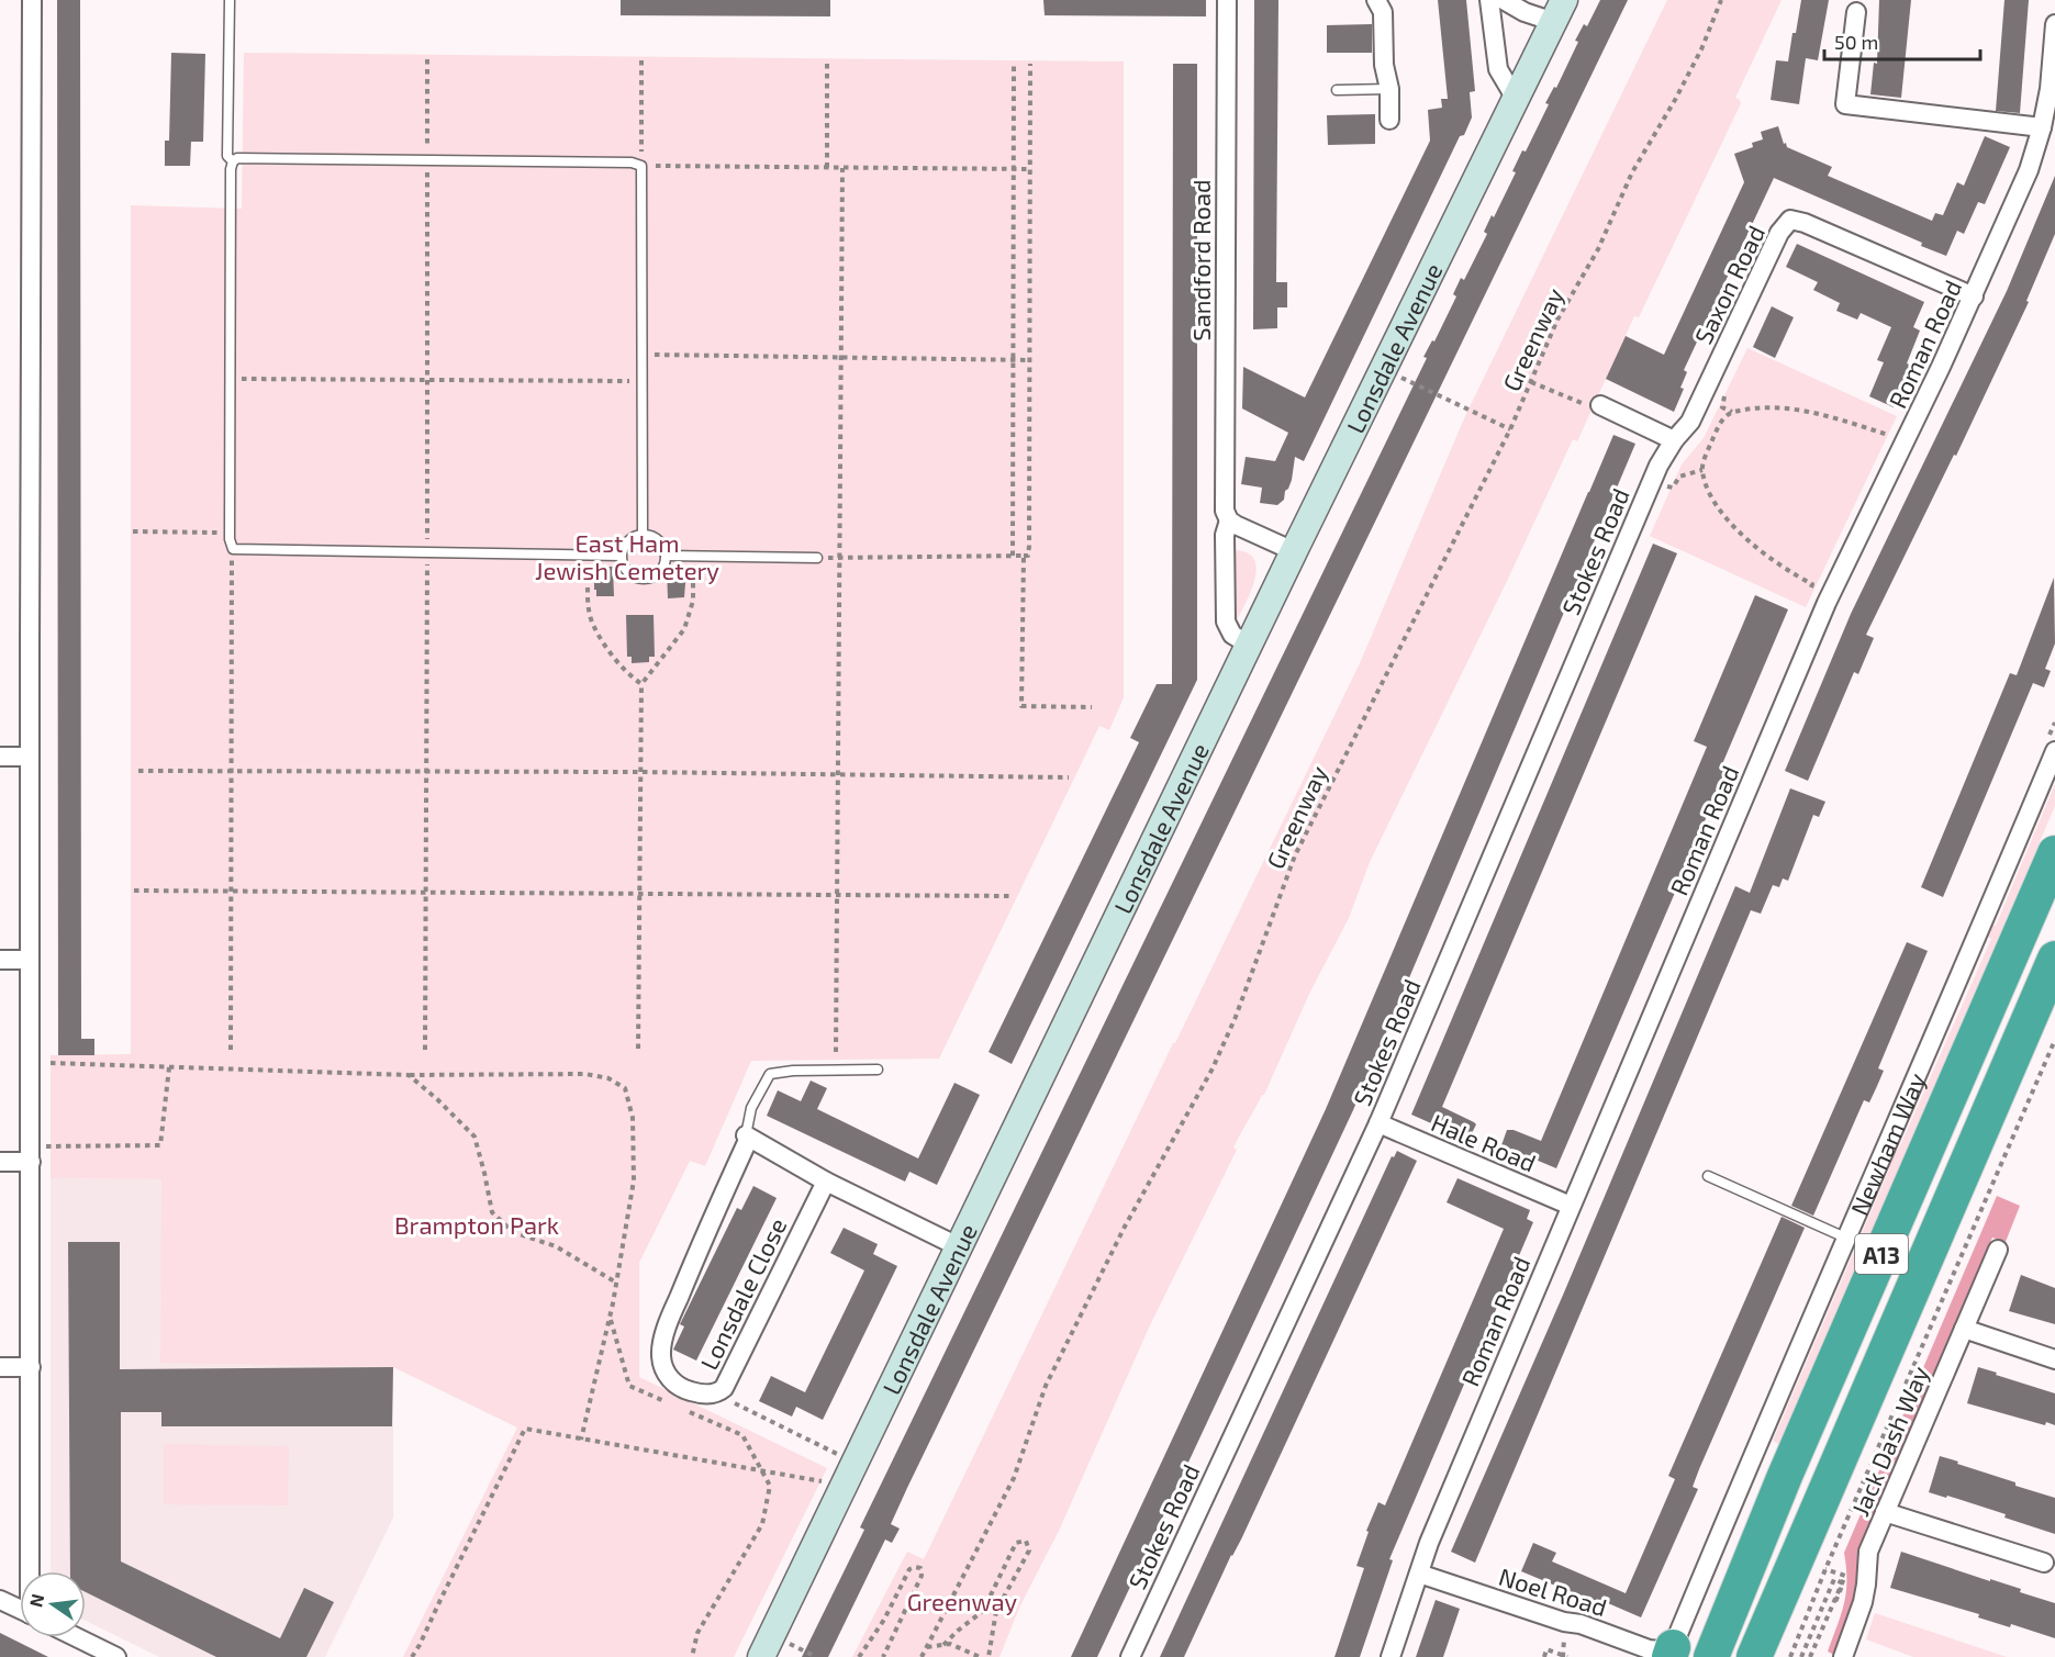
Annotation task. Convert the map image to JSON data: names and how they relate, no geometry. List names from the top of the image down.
{
  "streets": {
    "highway": ["Newham Way", "A13"],
    "street": [
      "Sandford Road",
      "Saxon Road",
      "Roman Road",
      "Lonsdale Avenue",
      "Stokes Road",
      "Hale Road",
      "Lonsdale Close",
      "Jack Dash Way",
      "Noel Road"
    ],
    "path": ["Greenway"]
  },
  "crossings": [
    ["Sandford Road", "Lonsdale Avenue"],
    ["Saxon Road", "Roman Road"],
    ["Saxon Road", "Stokes Road"],
    ["Roman Road", "Hale Road"],
    ["Roman Road", "Noel Road"],
    ["Stokes Road", "Hale Road"],
    ["Newham Way", "Noel Road"]
  ],
  "parks": ["East Ham Jewish Cemetery", "Brampton Park", "Greenway"],
  "scale_bar": "50 m",
  "north": "left"
}
